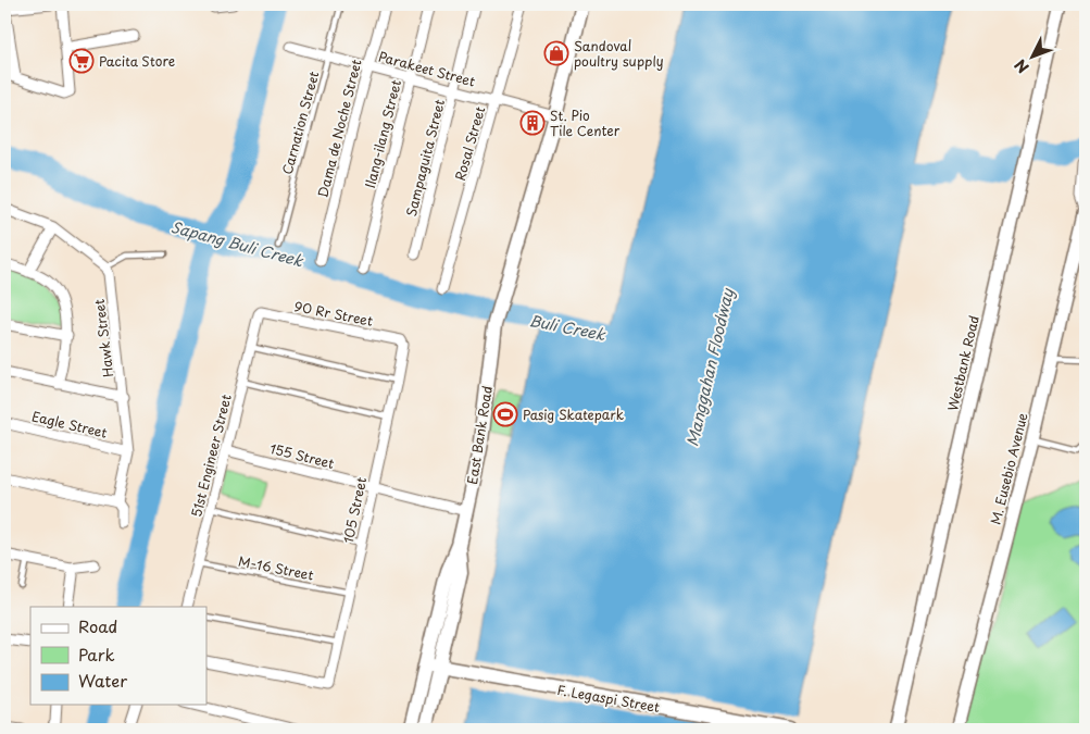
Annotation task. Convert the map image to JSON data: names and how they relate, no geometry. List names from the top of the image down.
{
  "streets": {
    "main road": ["East Bank Road", "F. Legaspi Street"],
    "street": [
      "Parakeet Street",
      "Dama de Noche Street",
      "Ilang-ilang Street",
      "Rosal Street",
      "Sampaguita Street",
      "90 Rr Street",
      "Hawk Street",
      "Westbank Road",
      "Eagle Street",
      "51st Engineer Street",
      "155 Street",
      "M. Eusebio Avenue",
      "105 Street"
    ],
    "lane": ["Carnation Street", "M-16 Street"]
  },
  "crossings": [
    ["Parakeet Street", "Carnation Street"],
    ["Parakeet Street", "Dama de Noche Street"],
    ["Parakeet Street", "Ilang-ilang Street"],
    ["Parakeet Street", "Rosal Street"],
    ["Parakeet Street", "Sampaguita Street"],
    ["Parakeet Street", "East Bank Road"],
    ["90 Rr Street", "51st Engineer Street"],
    ["90 Rr Street", "105 Street"],
    ["Hawk Street", "Eagle Street"],
    ["East Bank Road", "155 Street"],
    ["East Bank Road", "F. Legaspi Street"],
    ["51st Engineer Street", "155 Street"],
    ["51st Engineer Street", "M-16 Street"],
    ["155 Street", "105 Street"],
    ["105 Street", "M-16 Street"]
  ],
  "water": ["Sapang Buli Creek", "Buli Creek", "Manggahan Floodway"],
  "places": {
    "shop": ["Sandoval poultry supply"],
    "supermarket": ["Pacita Store"],
    "building": ["St. Pio Tile Center"],
    "sports": ["Pasig Skatepark"]
  },
  "legend": ["Road", "Park", "Water"],
  "north": "bottom left"
}
